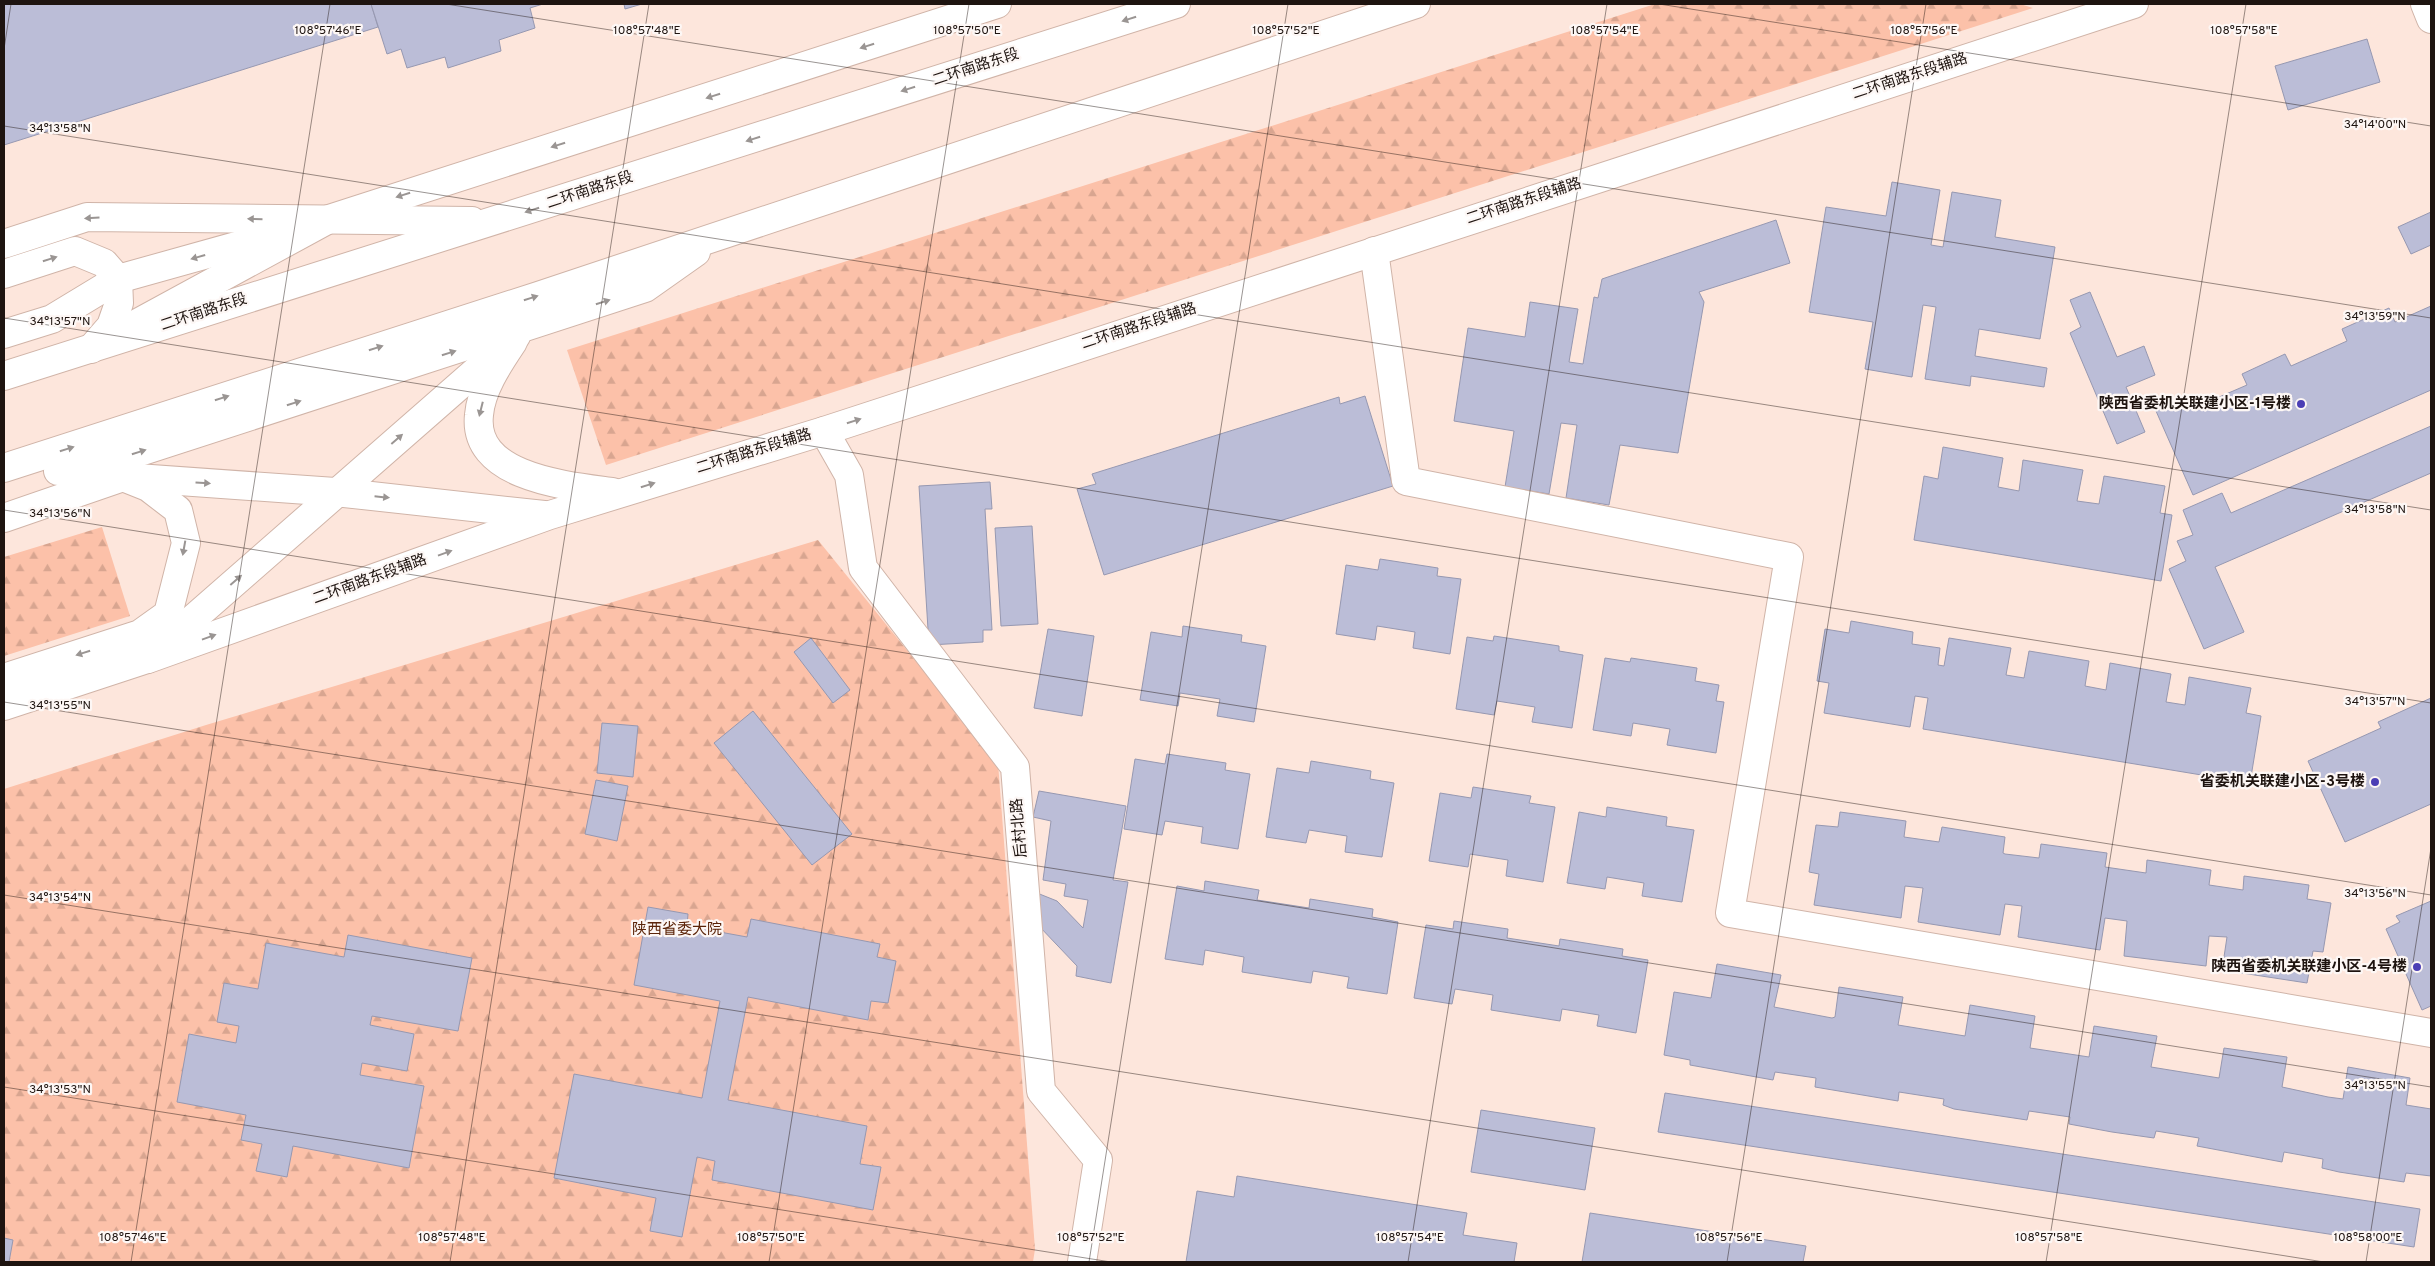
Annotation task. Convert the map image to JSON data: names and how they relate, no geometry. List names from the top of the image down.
{
  "streets": {
    "main road": ["二环南路东段", "二环南路东段辅路", "后村北路"]
  },
  "crossings": [
    ["二环南路东段辅路", "后村北路"]
  ],
  "parks": ["陕西省委大院"],
  "places": ["陕西省委机关联建小区-1号楼", "省委机关联建小区-3号楼", "陕西省委机关联建小区-4号楼"],
  "coordinates": [
    "108°57'46\"E",
    "108°57'48\"E",
    "108°57'50\"E",
    "108°57'52\"E",
    "108°57'54\"E",
    "108°57'56\"E",
    "108°57'58\"E",
    "34°14'00\"N",
    "34°13'58\"N",
    "34°13'59\"N",
    "34°13'57\"N",
    "34°13'56\"N",
    "34°13'55\"N",
    "34°13'54\"N",
    "34°13'53\"N",
    "108°58'00\"E"
  ]
}
